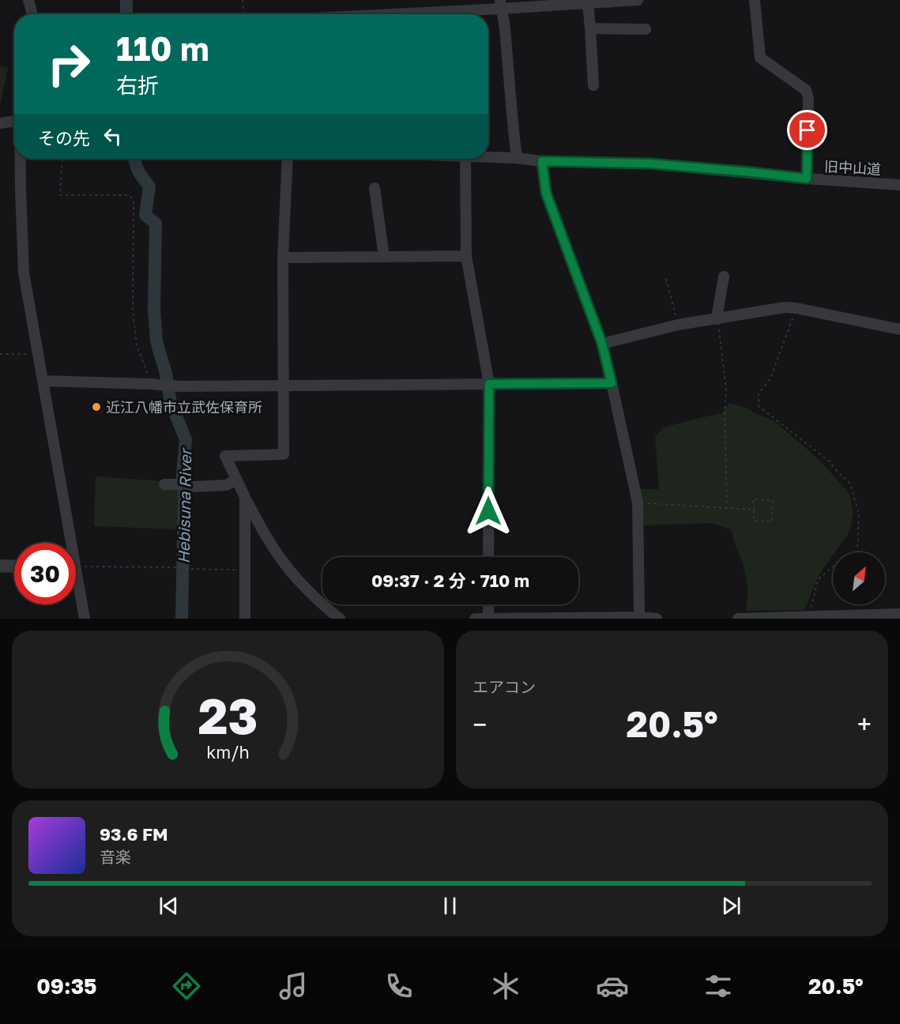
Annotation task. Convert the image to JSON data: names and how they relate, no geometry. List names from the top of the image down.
{
  "streets": {
    "street": ["旧中山道"]
  },
  "water": ["Hebisuna River"],
  "places": ["近江八幡市立武佐保育所"],
  "north": "top right",
  "page": {
    "turn": ["110 m", "右折"],
    "then": "その先",
    "limit": "30",
    "trip": "09:37 · 2 分 · 710 m",
    "tile": "エアコン",
    "heat": ["−", "20.5°", "+"],
    "song": ["93.6 FM", "音楽"],
    "tabs": ["09:35", "20.5°"],
    "gauge": ["23", "km/h"]
  }
}
